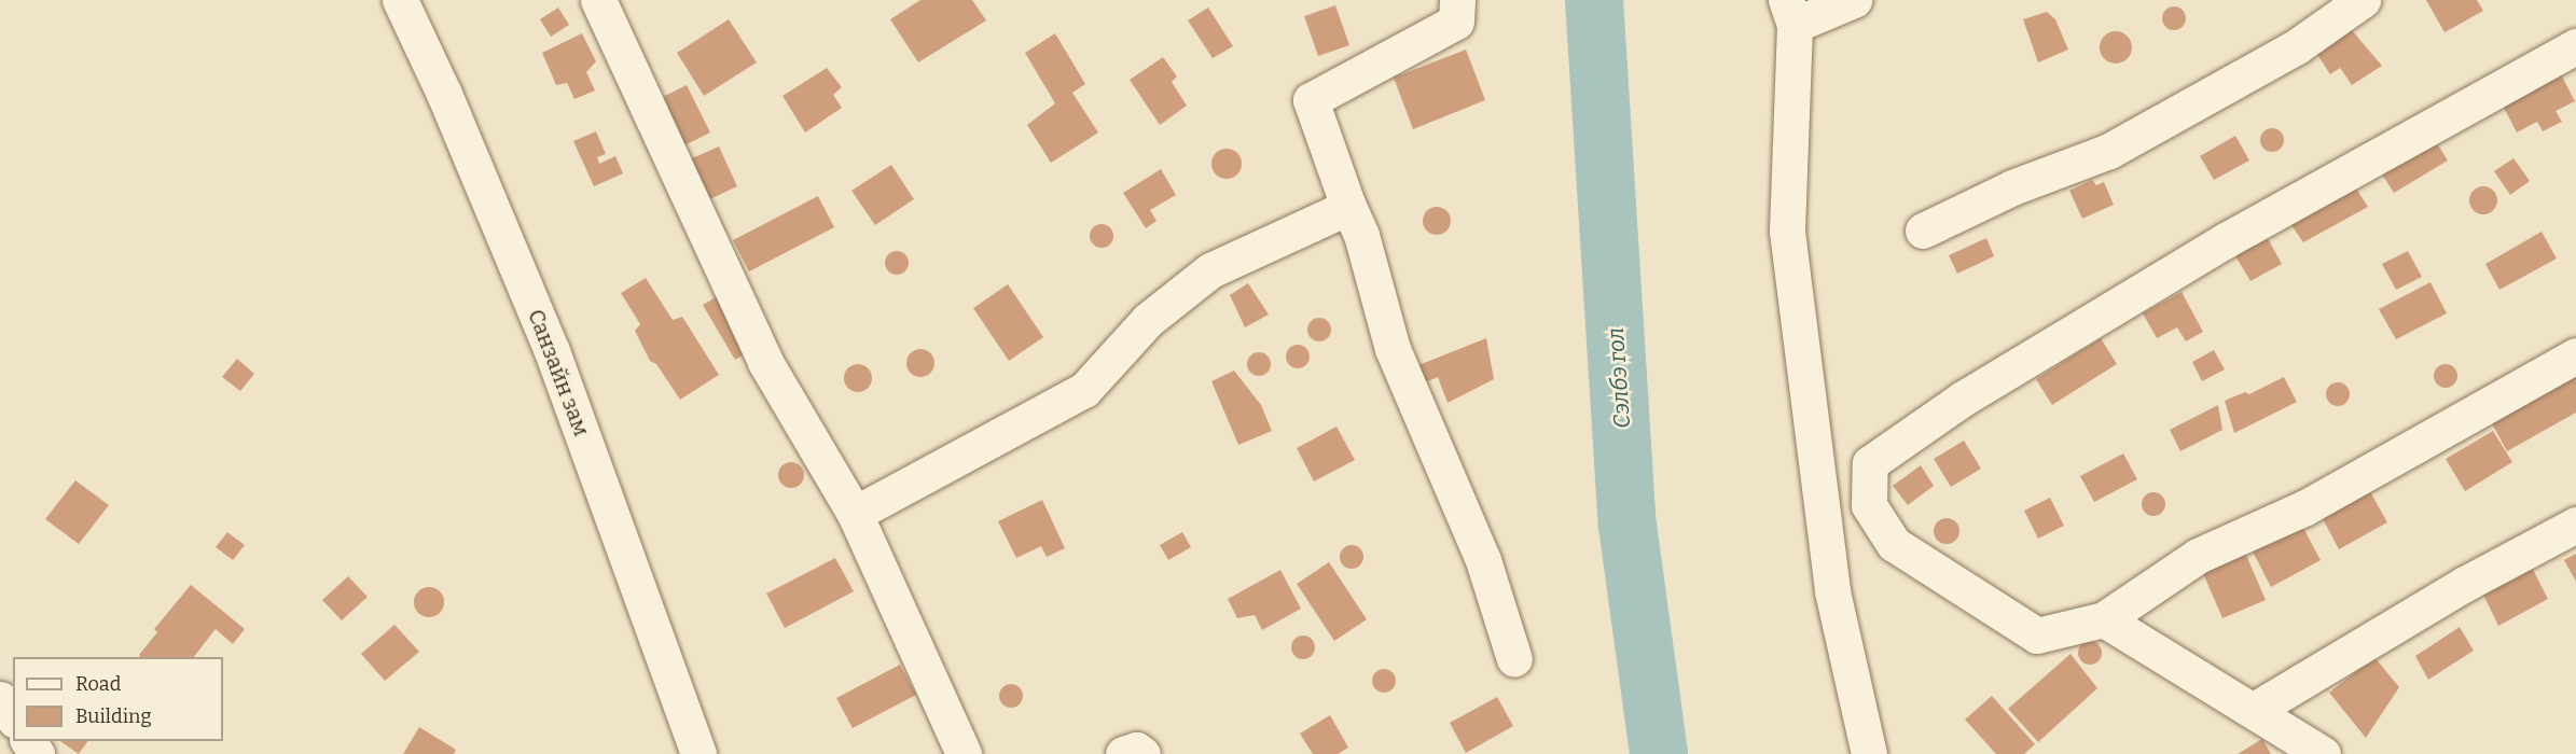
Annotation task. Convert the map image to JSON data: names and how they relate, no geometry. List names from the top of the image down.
{
  "streets": {
    "street": ["Санзайн зам"]
  },
  "water": ["Сэлбэ гол"],
  "legend": ["Road", "Building"]
}
